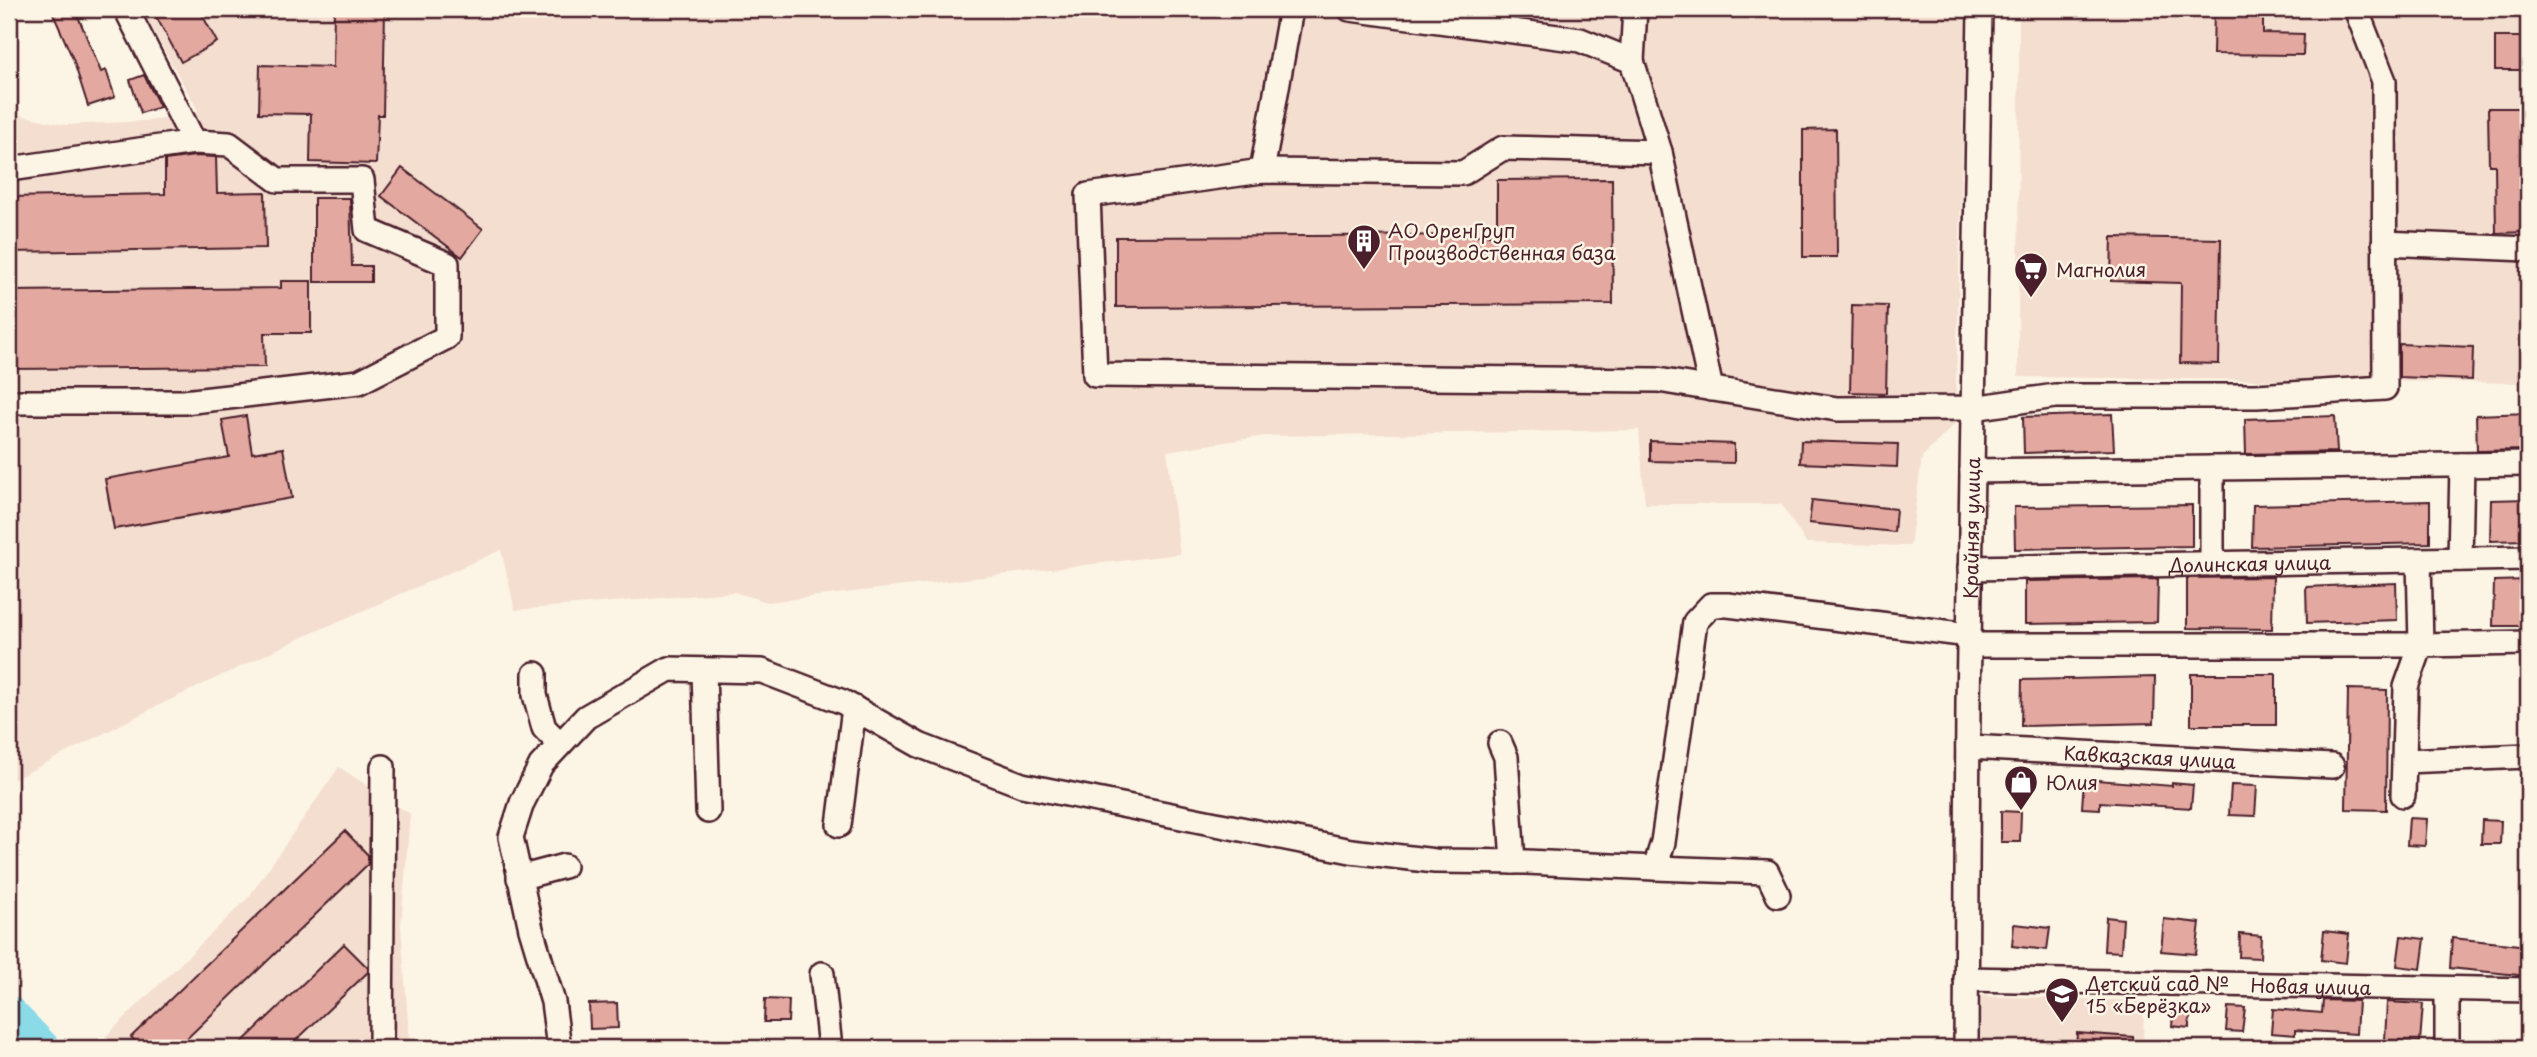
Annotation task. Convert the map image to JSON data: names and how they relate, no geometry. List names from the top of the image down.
{
  "streets": {
    "street": [
      "Крайняя улица",
      "Долинская улица",
      "Кавказская улица",
      "Новая улица"
    ]
  },
  "crossings": [
    ["Крайняя улица", "Долинская улица"],
    ["Крайняя улица", "Кавказская улица"],
    ["Крайняя улица", "Новая улица"]
  ],
  "places": {
    "building": ["АО ОренГруп Производственная база"],
    "supermarket": ["Магнолия"],
    "shop": ["Юлия"],
    "school or university": ["Детский сад № 15 «Берёзка»"]
  }
}
